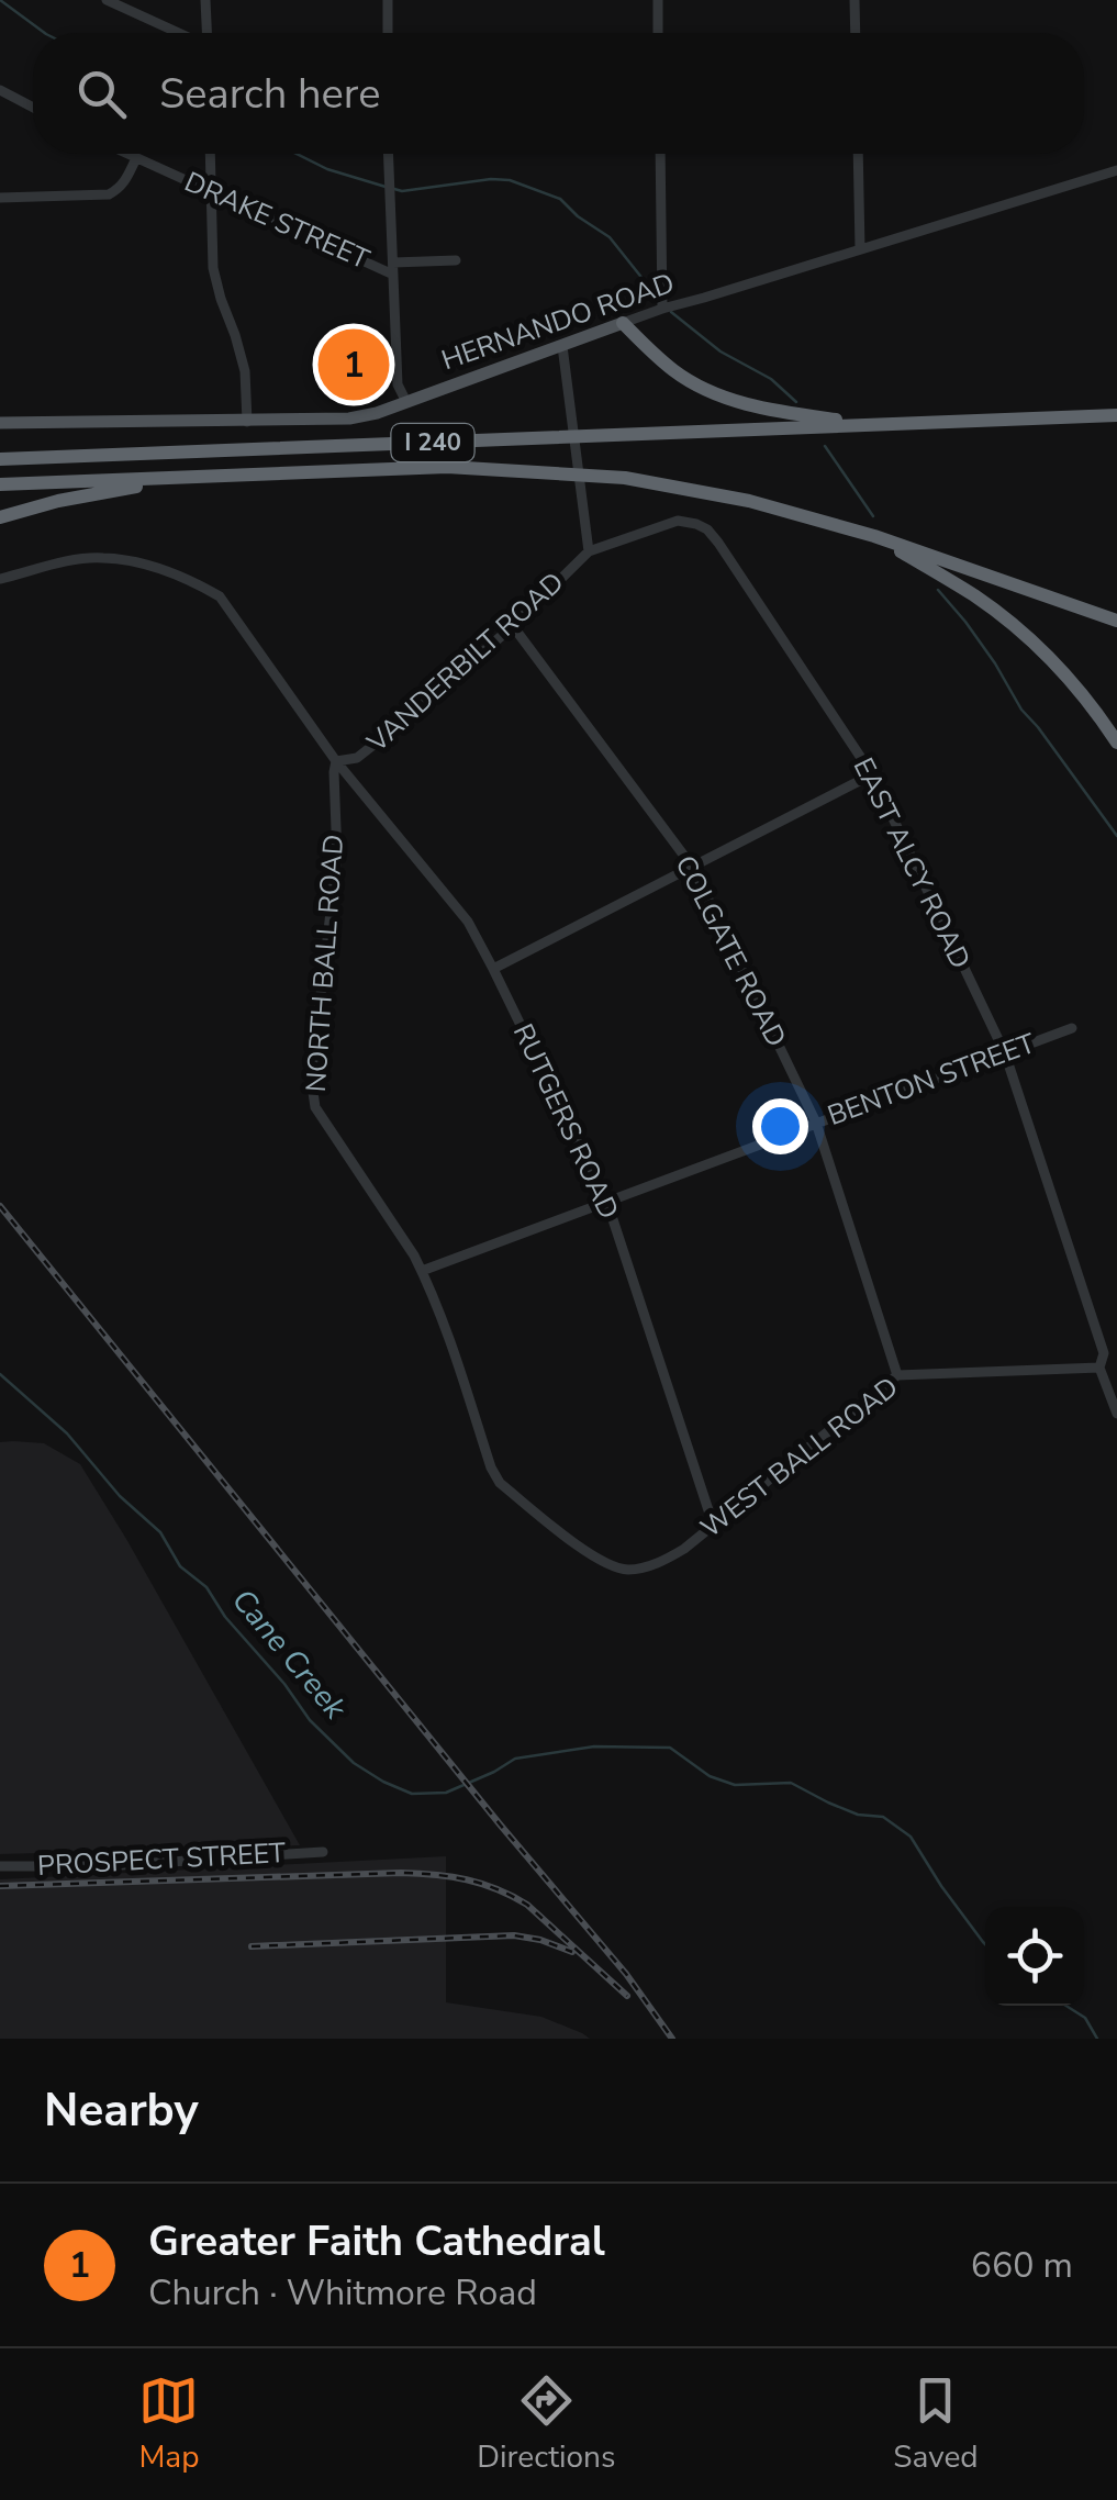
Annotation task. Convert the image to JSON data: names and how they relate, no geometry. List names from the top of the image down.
{
  "streets": {
    "highway": ["I 240"],
    "main road": ["HERNANDO ROAD"],
    "street": [
      "DRAKE STREET",
      "VANDERBILT ROAD",
      "EAST ALCY ROAD",
      "COLGATE ROAD",
      "NORTH BALL ROAD",
      "BENTON STREET",
      "RUTGERS ROAD",
      "WEST BALL ROAD",
      "PROSPECT STREET"
    ]
  },
  "crossings": [
    ["VANDERBILT ROAD", "EAST ALCY ROAD"],
    ["VANDERBILT ROAD", "COLGATE ROAD"],
    ["VANDERBILT ROAD", "NORTH BALL ROAD"],
    ["VANDERBILT ROAD", "RUTGERS ROAD"],
    ["EAST ALCY ROAD", "BENTON STREET"],
    ["EAST ALCY ROAD", "WEST BALL ROAD"],
    ["COLGATE ROAD", "BENTON STREET"],
    ["COLGATE ROAD", "WEST BALL ROAD"],
    ["NORTH BALL ROAD", "BENTON STREET"],
    ["NORTH BALL ROAD", "RUTGERS ROAD"],
    ["NORTH BALL ROAD", "WEST BALL ROAD"],
    ["BENTON STREET", "RUTGERS ROAD"],
    ["RUTGERS ROAD", "WEST BALL ROAD"]
  ],
  "water": ["Cane Creek"],
  "page": {
    "search": "Search here",
    "pins": "1",
    "heading": "Nearby",
    "list": [
      {
        "mark": "1",
        "name": "Greater Faith Cathedral",
        "note": "Church · Whitmore Road",
        "value": "660 m"
      }
    ],
    "nav": ["Map", "Directions", "Saved"]
  }
}
